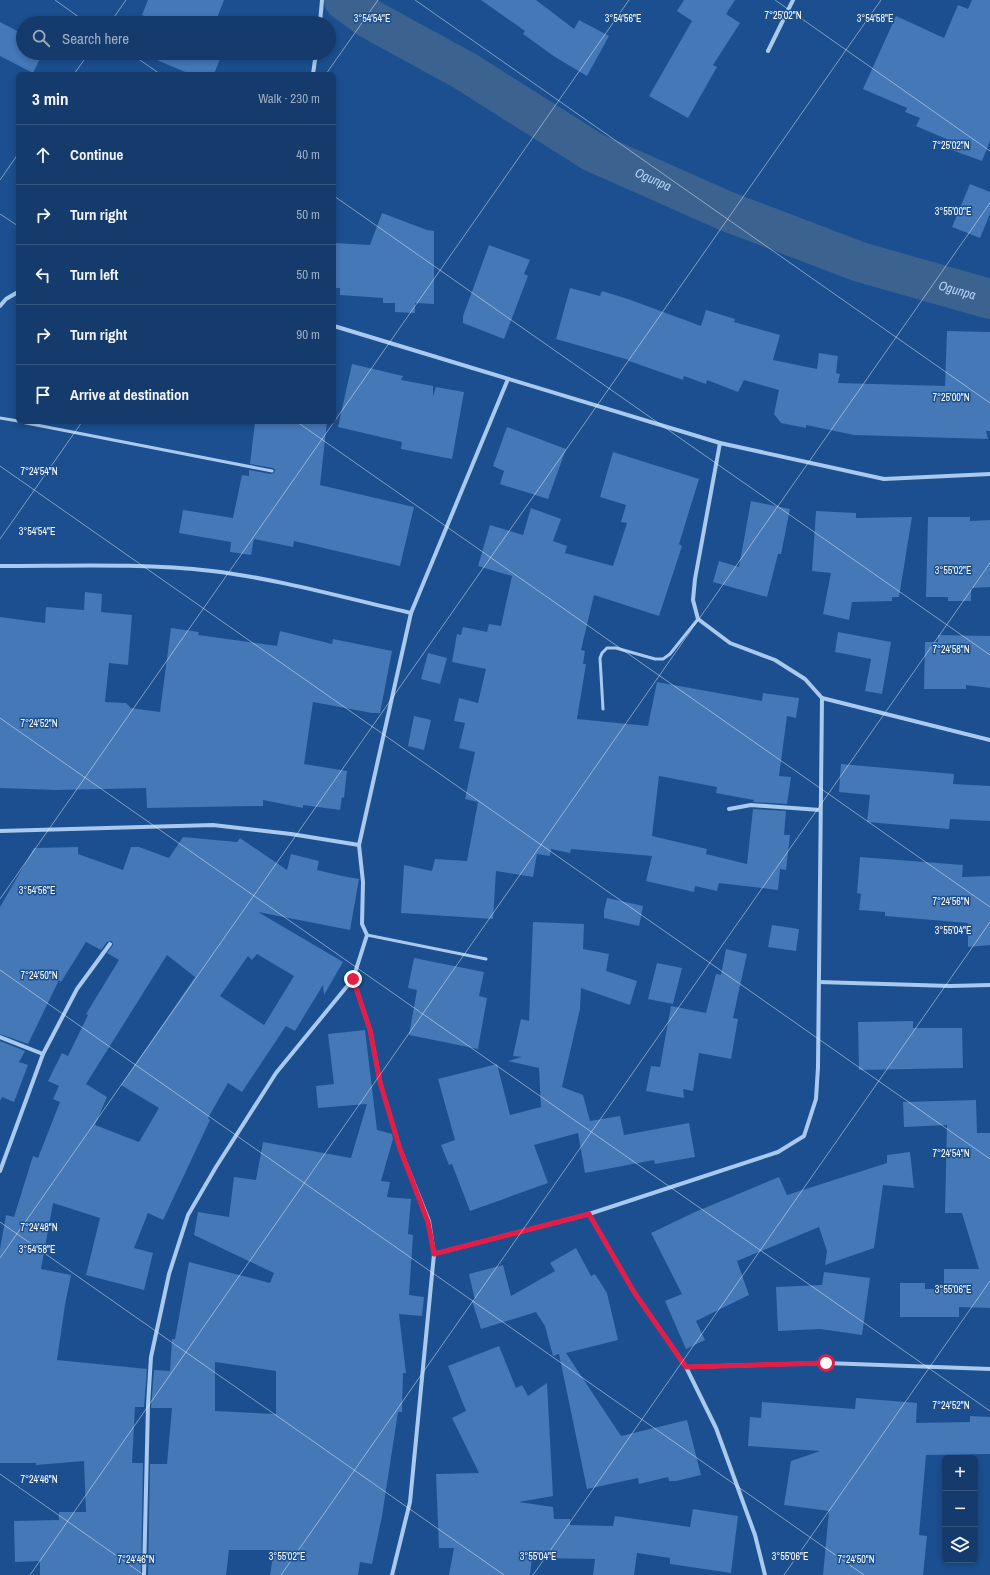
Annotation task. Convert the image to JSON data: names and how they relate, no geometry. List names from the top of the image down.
{
  "water": ["Ogunpa"],
  "page": {
    "search": "Search here",
    "heading": ["3 min", "Walk · 230 m"],
    "list": [
      ["Continue", "40 m"],
      ["Turn right", "50 m"],
      ["Turn left", "50 m"],
      ["Turn right", "90 m"],
      "Arrive at destination"
    ],
    "map_buttons": ["+", "−"]
  },
  "coordinates": [
    "7°25'02\"N",
    "3°54'54\"E",
    "3°54'56\"E",
    "3°54'58\"E",
    "3°55'00\"E",
    "7°25'00\"N",
    "7°24'54\"N",
    "3°55'02\"E",
    "7°24'58\"N",
    "7°24'52\"N",
    "7°24'56\"N",
    "3°55'04\"E",
    "7°24'50\"N",
    "7°24'48\"N",
    "3°55'06\"E",
    "7°24'46\"N"
  ]
}
